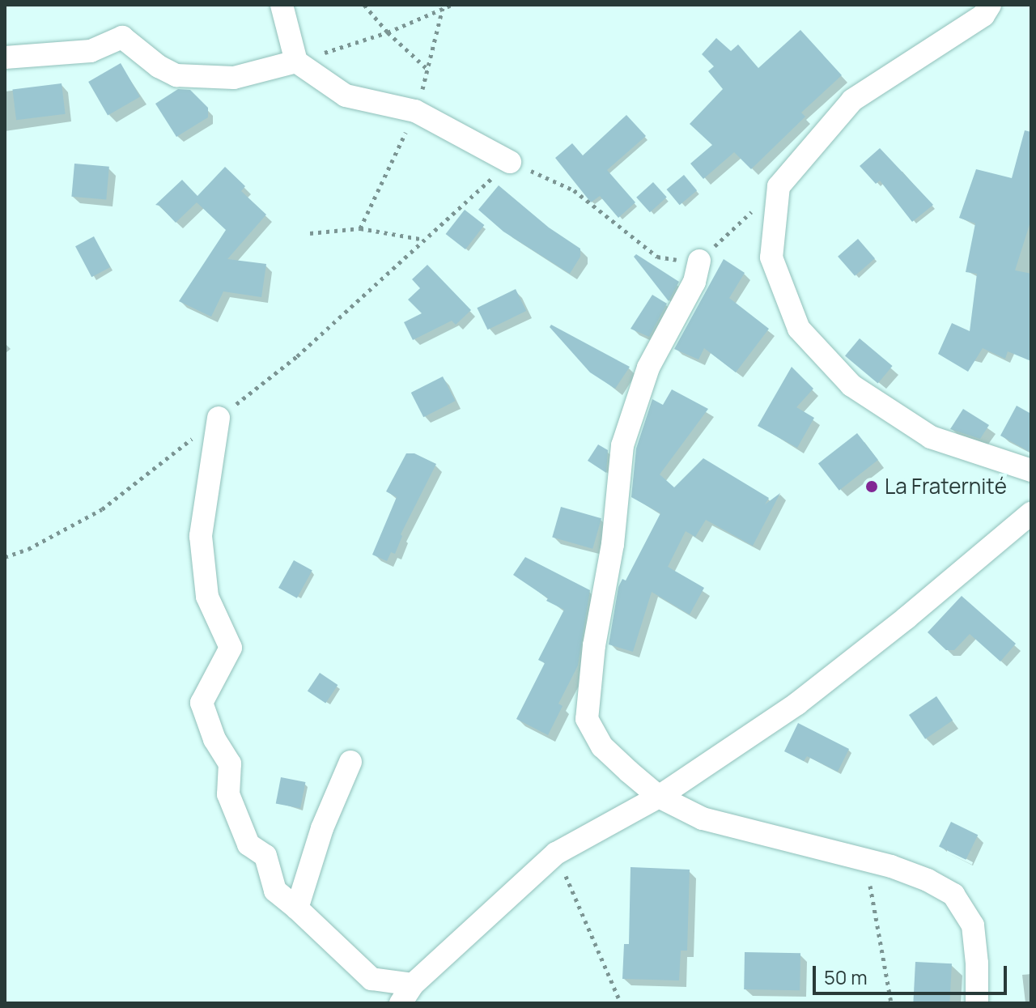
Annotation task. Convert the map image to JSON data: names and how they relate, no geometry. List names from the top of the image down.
{
  "places": ["La Fraternité"],
  "scale_bar": "50 m"
}
